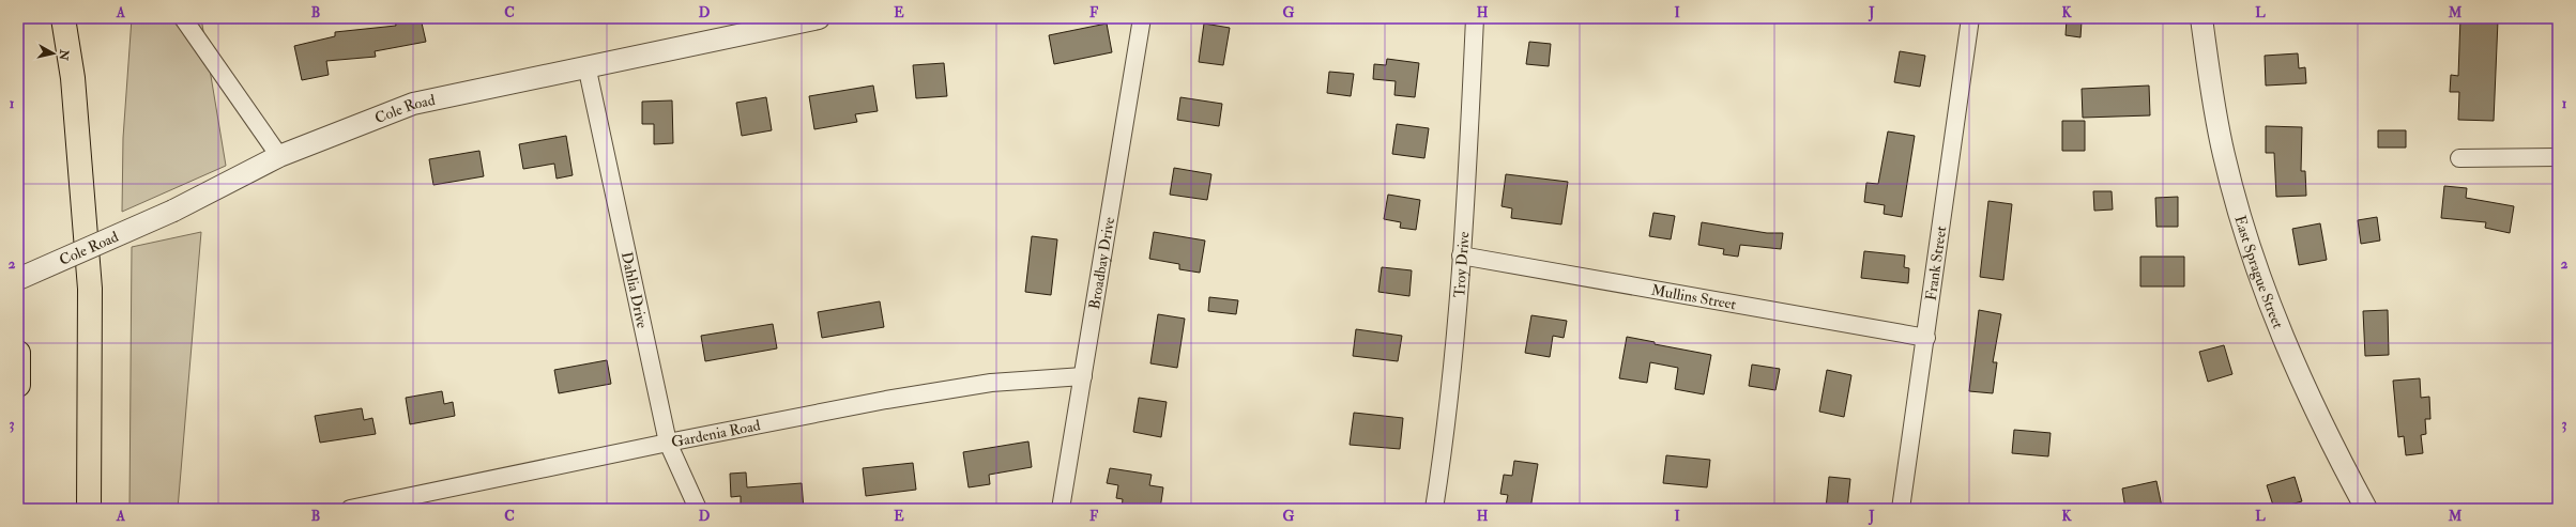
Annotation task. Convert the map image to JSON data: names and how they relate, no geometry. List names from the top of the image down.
{
  "streets": {
    "street": [
      "Cole Road",
      "Broadbay Drive",
      "Troy Drive",
      "Frank Street",
      "East Sprague Street",
      "Dahlia Drive",
      "Mullins Street",
      "Gardenia Road"
    ]
  },
  "crossings": [
    ["Cole Road", "Dahlia Drive"],
    ["Broadbay Drive", "Gardenia Road"],
    ["Troy Drive", "Mullins Street"],
    ["Frank Street", "Mullins Street"],
    ["Dahlia Drive", "Gardenia Road"]
  ],
  "north": "right",
  "grid": {
    "columns": [
      "A",
      "B",
      "C",
      "D",
      "E",
      "F",
      "G",
      "H",
      "I",
      "J",
      "K",
      "L",
      "M"
    ],
    "rows": ["1", "2", "3"]
  }
}
